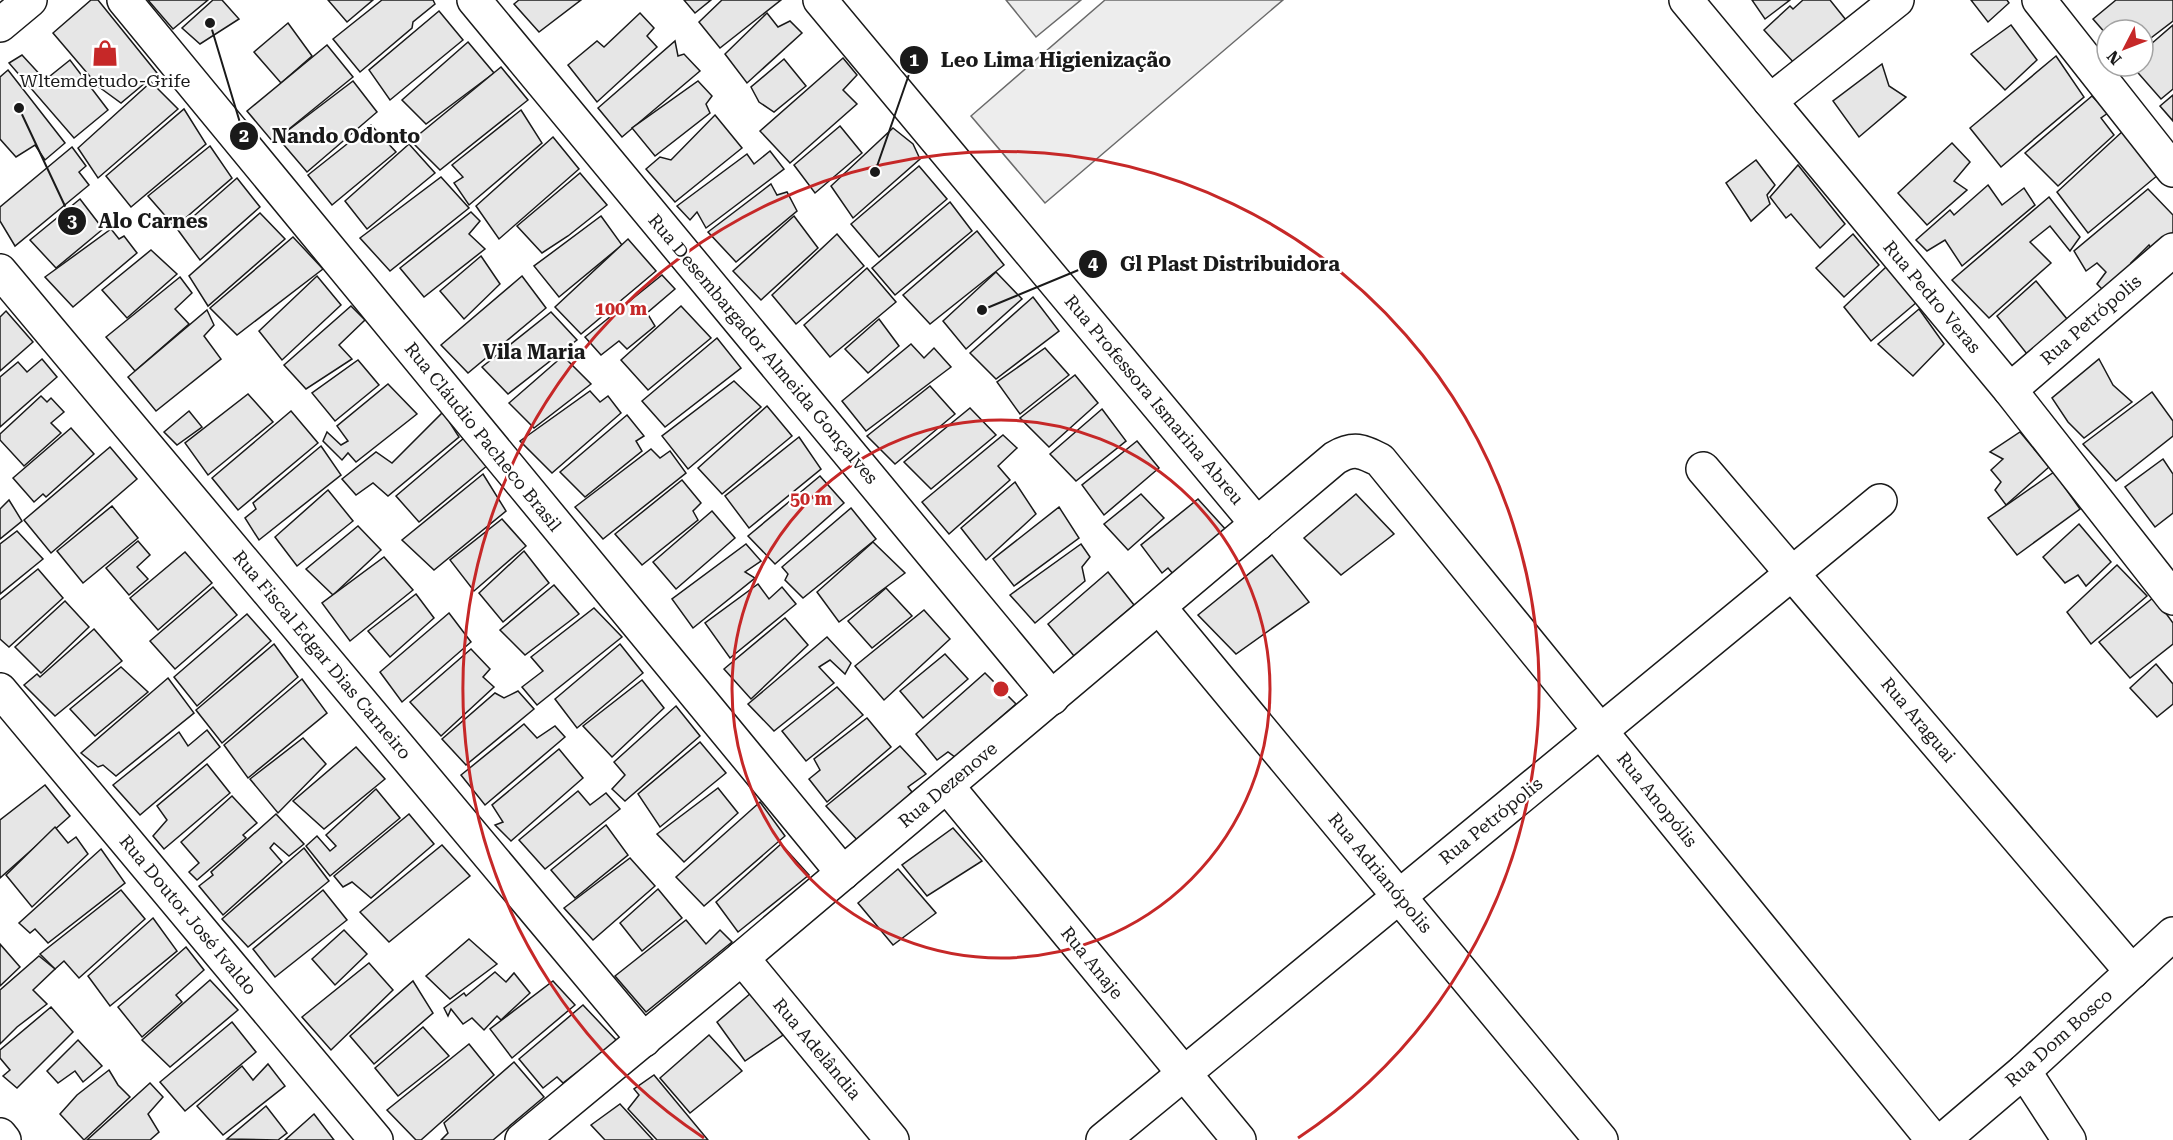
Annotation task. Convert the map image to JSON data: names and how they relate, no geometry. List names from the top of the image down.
{
  "streets": {
    "street": [
      "Rua Pedro Veras",
      "Rua Petrópolis",
      "Rua Desembargador Almeida Gonçalves",
      "Rua Professora Ismarina Abreu",
      "Rua Cláudio Pacheco Brasil",
      "Rua Fiscal Edgar Dias Carneiro",
      "Rua Araguai",
      "Rua Dezenove",
      "Rua Anopólis",
      "Rua Adrianópolis",
      "Rua Doutor José Ivaldo",
      "Rua Anaje",
      "Rua Dom Bosco",
      "Rua Adelândia"
    ]
  },
  "crossings": [
    ["Rua Pedro Veras", "Rua Petrópolis"],
    ["Rua Petrópolis", "Rua Araguai"],
    ["Rua Petrópolis", "Rua Anopólis"],
    ["Rua Petrópolis", "Rua Adrianópolis"],
    ["Rua Petrópolis", "Rua Anaje"],
    ["Rua Desembargador Almeida Gonçalves", "Rua Dezenove"],
    ["Rua Professora Ismarina Abreu", "Rua Dezenove"],
    ["Rua Cláudio Pacheco Brasil", "Rua Dezenove"],
    ["Rua Fiscal Edgar Dias Carneiro", "Rua Dezenove"],
    ["Rua Araguai", "Rua Dom Bosco"],
    ["Rua Dezenove", "Rua Anopólis"],
    ["Rua Dezenove", "Rua Adrianópolis"],
    ["Rua Dezenove", "Rua Anaje"],
    ["Rua Dezenove", "Rua Adelândia"]
  ],
  "districts": ["Vila Maria"],
  "places": {
    "other": [
      "Nando Odonto",
      "Alo Carnes",
      "Leo Lima Higienização",
      "Gl Plast Distribuidora"
    ],
    "shop": ["Wltemdetudo-Grife"]
  },
  "north": "bottom left",
  "rings": ["100 m", "50 m"]
}
